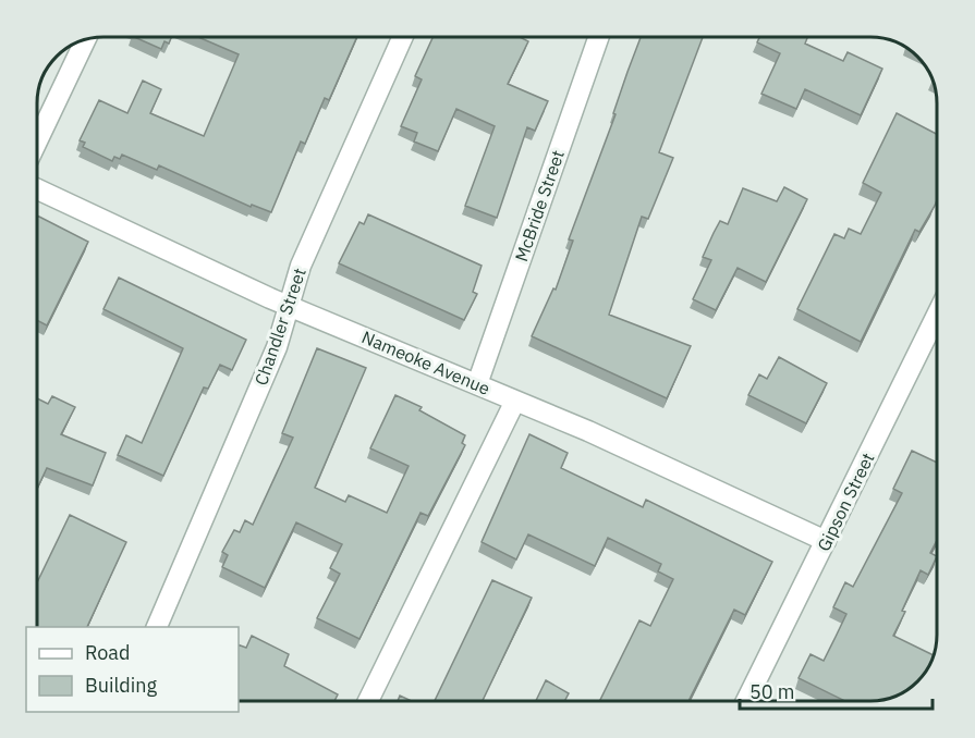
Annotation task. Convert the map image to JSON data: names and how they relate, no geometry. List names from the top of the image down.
{
  "streets": {
    "street": [
      "McBride Street",
      "Chandler Street",
      "Nameoke Avenue",
      "Gipson Street"
    ]
  },
  "crossings": [
    ["McBride Street", "Nameoke Avenue"],
    ["Chandler Street", "Nameoke Avenue"],
    ["Nameoke Avenue", "Gipson Street"]
  ],
  "legend": ["Road", "Building"],
  "scale_bar": "50 m"
}
